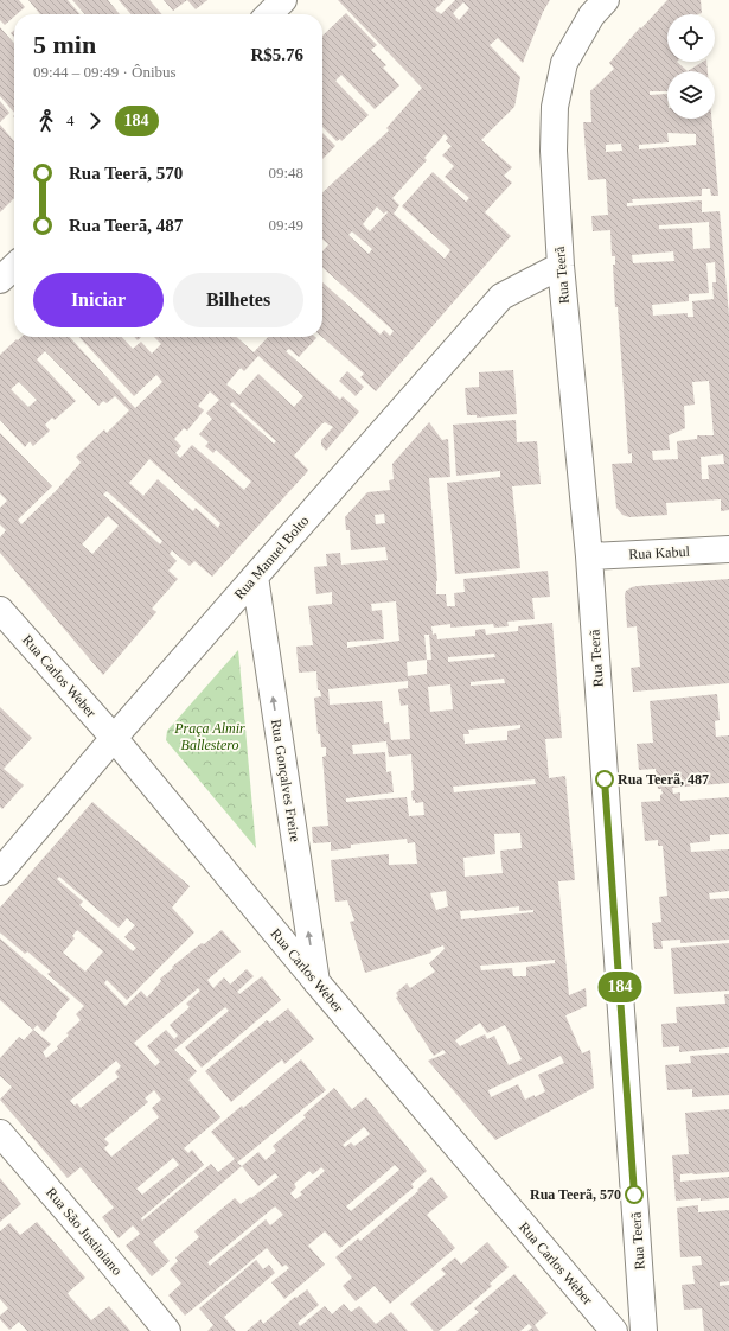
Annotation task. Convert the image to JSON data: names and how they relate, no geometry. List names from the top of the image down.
{
  "streets": {
    "street": [
      "Rua Teerã",
      "Rua Kabul",
      "Rua Manuel Bolto",
      "Rua Carlos Weber",
      "Rua Gonçalves Freire",
      "Rua São Justiniano"
    ]
  },
  "crossings": [
    ["Rua Teerã", "Rua Kabul"],
    ["Rua Teerã", "Rua Manuel Bolto"],
    ["Rua Manuel Bolto", "Rua Carlos Weber"],
    ["Rua Manuel Bolto", "Rua Gonçalves Freire"],
    ["Rua Carlos Weber", "Rua Gonçalves Freire"]
  ],
  "one_way": ["Rua Gonçalves Freire"],
  "parks": ["Praça Almir Ballestero"],
  "places": ["Rua Teerã, 487", "Rua Teerã, 570"],
  "lines": ["bus line 184"],
  "page": {
    "on_map": "184",
    "heading": ["5 min", "09:44 – 09:49 · Ônibus", "R$5.76"],
    "legs": ["4", "184"],
    "list": [
      {
        "name": "Rua Teerã, 570",
        "value": "09:48"
      },
      {
        "name": "Rua Teerã, 487",
        "value": "09:49"
      }
    ],
    "buttons": ["Iniciar", "Bilhetes"]
  }
}
